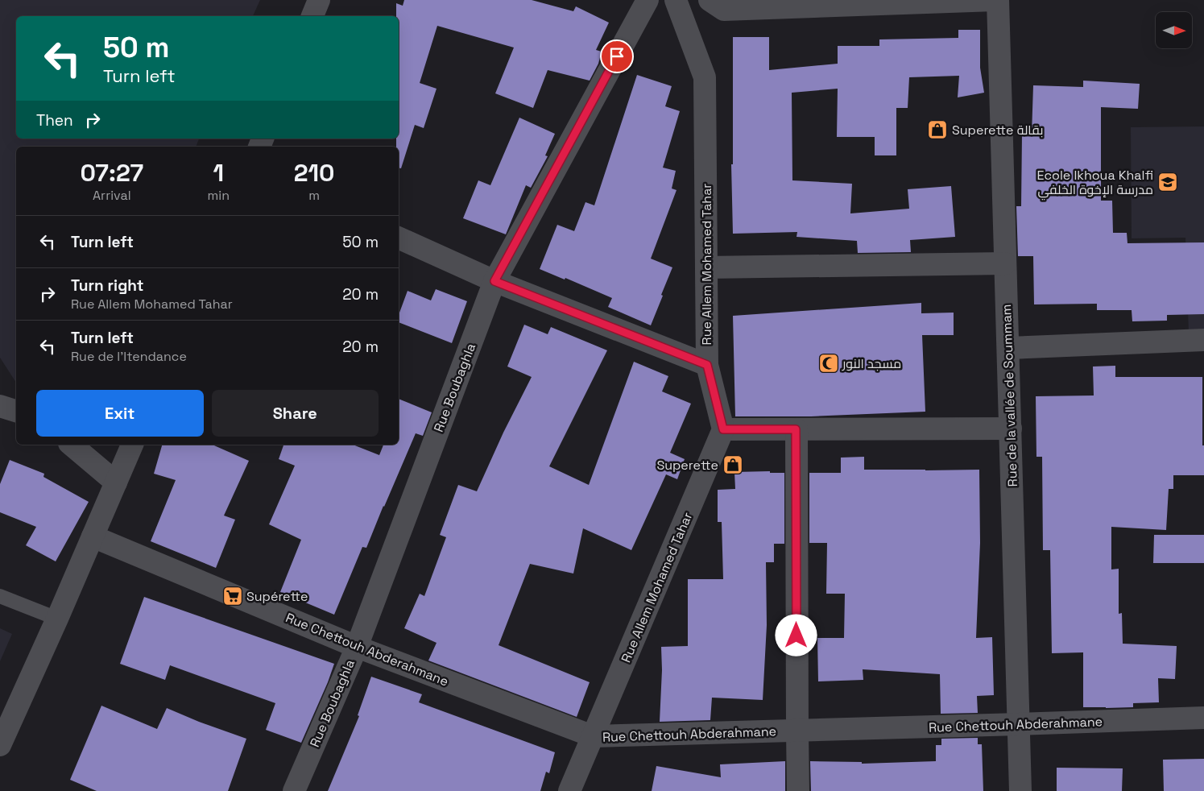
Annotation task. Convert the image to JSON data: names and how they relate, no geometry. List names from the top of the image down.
{
  "streets": {
    "street": [
      "Rue Allem Mohamed Tahar",
      "Rue Boubaghla",
      "Rue de la vallée de Soummam",
      "Rue Chettouh Abderahmane"
    ]
  },
  "crossings": [
    ["Rue Allem Mohamed Tahar", "Rue Chettouh Abderahmane"],
    ["Rue Boubaghla", "Rue Chettouh Abderahmane"],
    ["Rue de la vallée de Soummam", "Rue Chettouh Abderahmane"]
  ],
  "places": {
    "shop": ["Superette بقالة", "Superette"],
    "school or university": ["Ecole Ikhoua Khalfi مدرسة الإخوة الخلفي"],
    "mosque": ["مسجد النور"],
    "supermarket": ["Supérette"]
  },
  "north": "right",
  "page": {
    "turn": ["50 m", "Turn left"],
    "then": "Then",
    "eta": [
      "07:27",
      "Arrival",
      "1",
      "min",
      "210",
      "m"
    ],
    "list": [
      {
        "name": "Turn left",
        "value": "50 m"
      },
      {
        "name": "Turn right",
        "note": "Rue Allem Mohamed Tahar",
        "value": "20 m"
      },
      {
        "name": "Turn left",
        "note": "Rue de l'Itendance",
        "value": "20 m"
      }
    ],
    "buttons": ["Exit", "Share"]
  }
}
